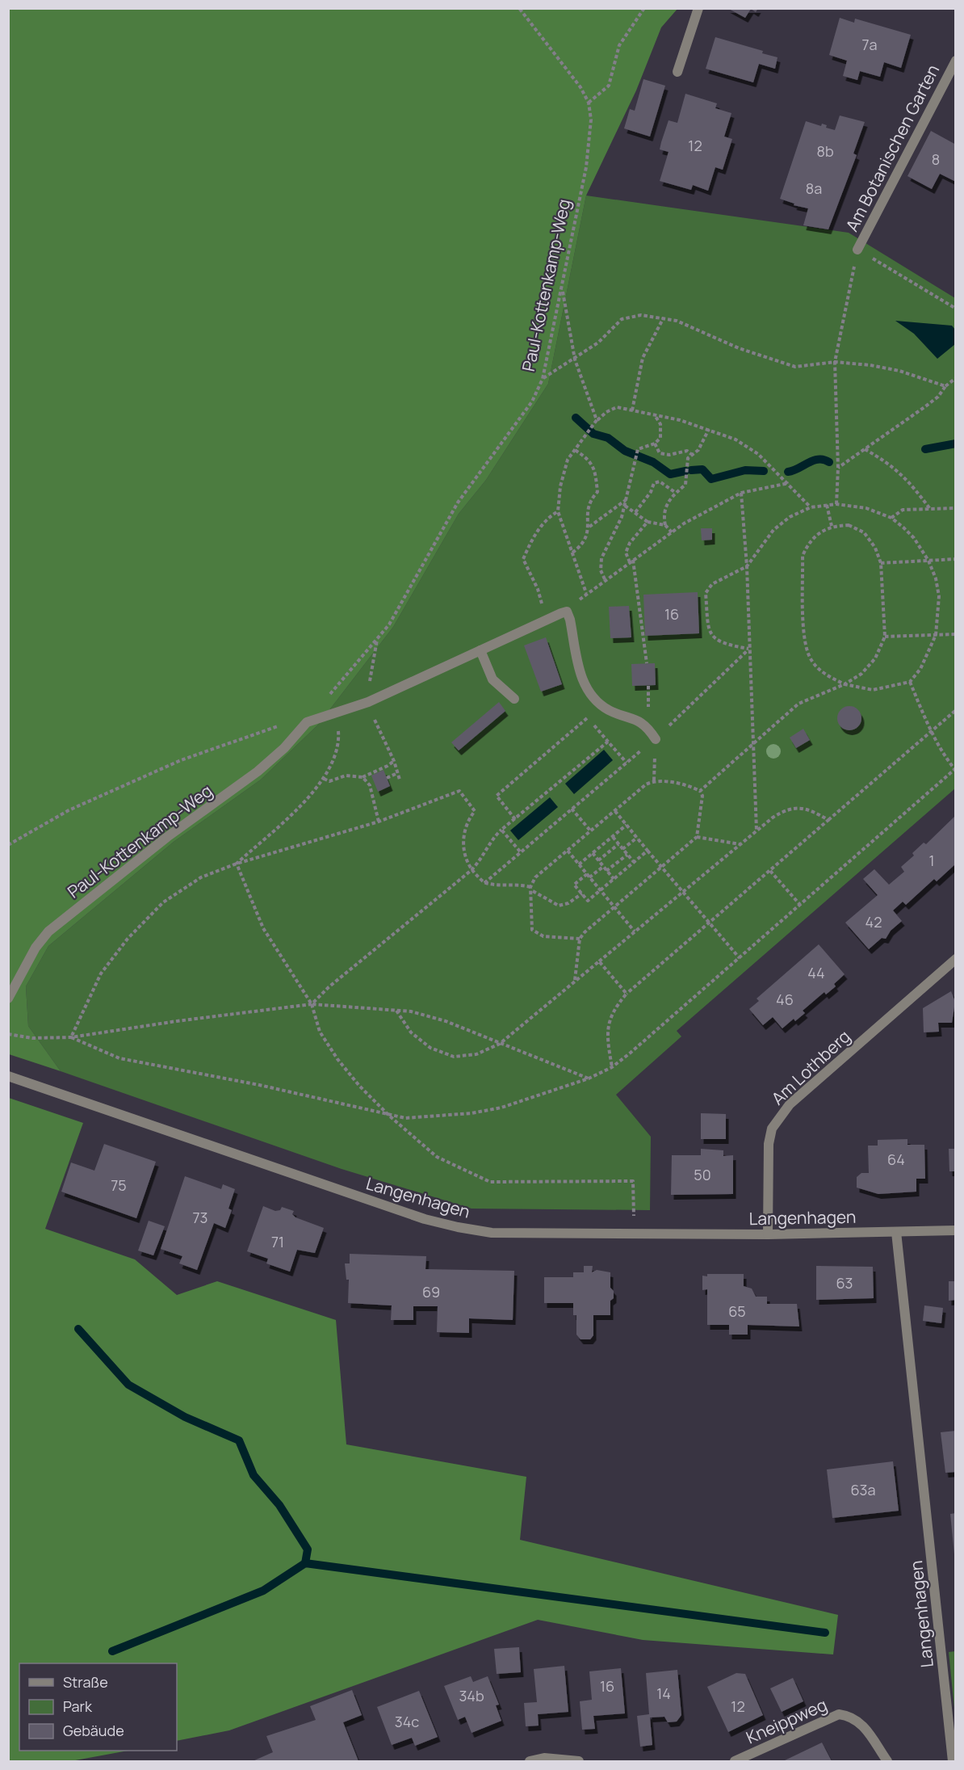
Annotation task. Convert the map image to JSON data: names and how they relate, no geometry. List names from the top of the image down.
{
  "streets": {
    "street": [
      "Am Botanischen Garten",
      "Paul-Kottenkamp-Weg",
      "Am Lothberg",
      "Langenhagen",
      "Kneippweg"
    ]
  },
  "crossings": [
    ["Am Lothberg", "Langenhagen"]
  ],
  "house_numbers": [
    "7a",
    "12",
    "8b",
    "8",
    "8a",
    "16",
    "1",
    "42",
    "44",
    "46",
    "64",
    "50",
    "75",
    "73",
    "71",
    "63",
    "69",
    "65",
    "63a",
    "16",
    "14",
    "34b",
    "12",
    "34c"
  ],
  "legend": ["Straße", "Park", "Gebäude"]
}
